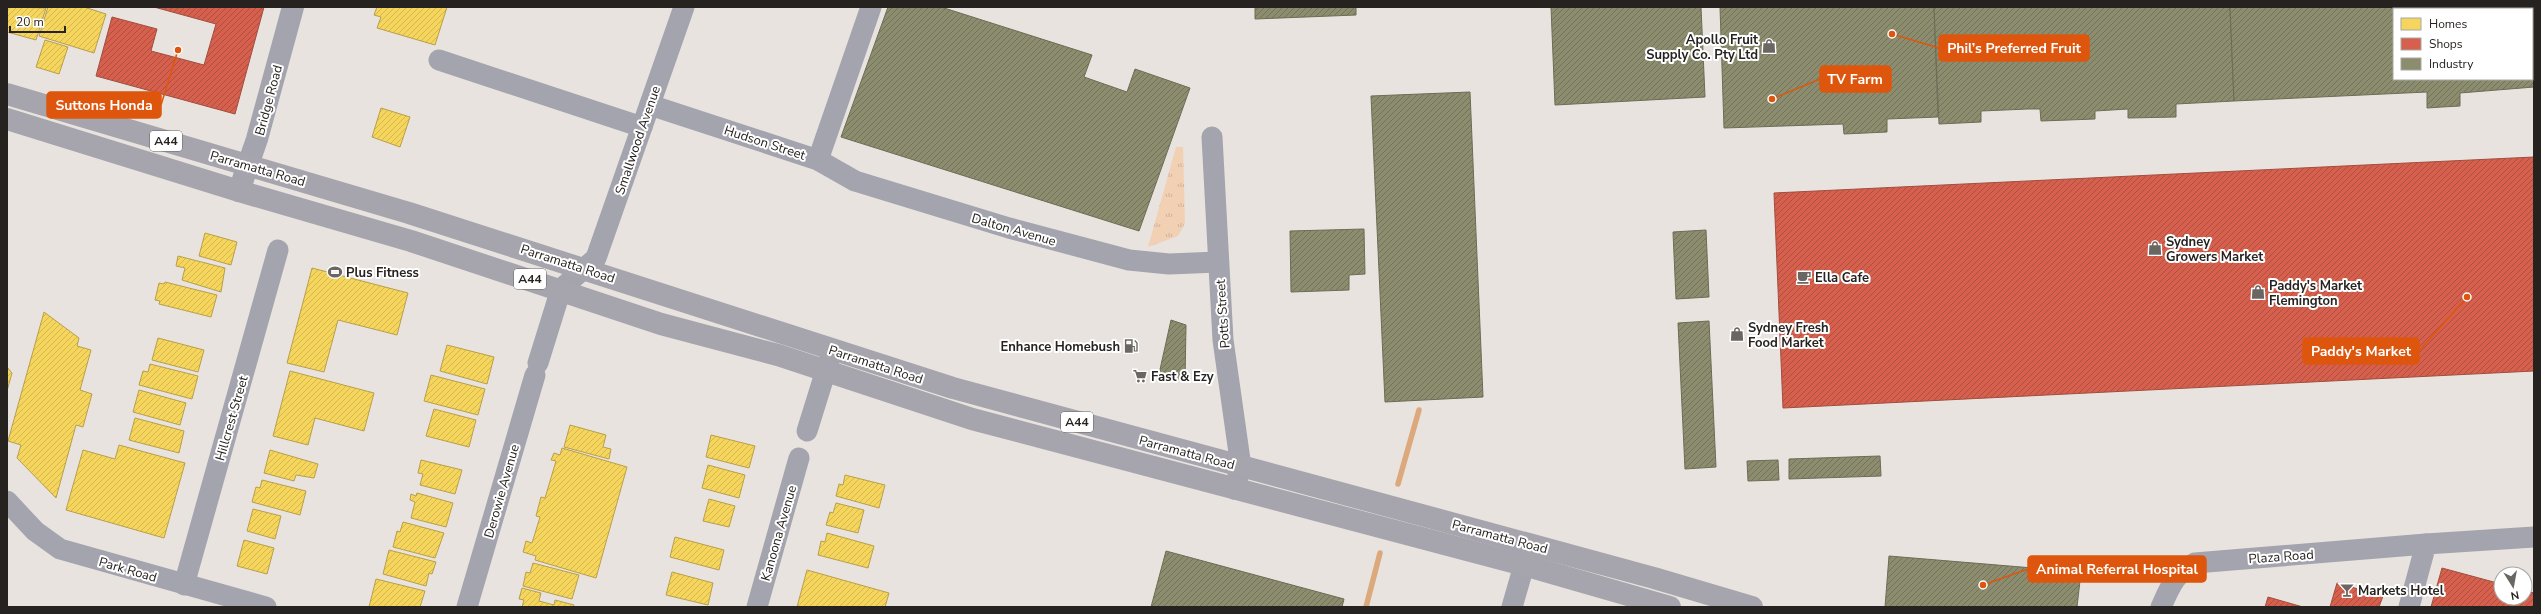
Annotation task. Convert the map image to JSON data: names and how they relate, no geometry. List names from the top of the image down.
{
  "streets": {
    "highway": ["A44", "Parramatta Road"],
    "street": [
      "Bridge Road",
      "Smallwood Avenue",
      "Hudson Street",
      "Dalton Avenue",
      "Potts Street",
      "Hillcrest Street",
      "Derowie Avenue",
      "Kanoona Avenue",
      "Plaza Road",
      "Park Road"
    ]
  },
  "crossings": [
    ["Bridge Road", "Parramatta Road"],
    ["Smallwood Avenue", "Hudson Street"],
    ["Smallwood Avenue", "Parramatta Road"],
    ["Smallwood Avenue", "Derowie Avenue"],
    ["Hudson Street", "Dalton Avenue"],
    ["Parramatta Road", "Potts Street"],
    ["Parramatta Road", "Derowie Avenue"],
    ["Dalton Avenue", "Potts Street"],
    ["Hillcrest Street", "Park Road"]
  ],
  "places": {
    "other": [
      "Phil’s Preferred Fruit",
      "Suttons Honda",
      "TV Farm",
      "Paddy's Market",
      "Animal Referral Hospital"
    ],
    "shop": [
      "Apollo Fruit Supply Co. Pty Ltd",
      "Sydney Growers Market",
      "Paddy's Market Flemington",
      "Sydney Fresh Food Market"
    ],
    "sports": ["Plus Fitness"],
    "cafe": ["Ella Cafe"],
    "fuel station": ["Enhance Homebush"],
    "supermarket": ["Fast & Ezy"],
    "bar": ["Markets Hotel"]
  },
  "legend": ["Homes", "Shops", "Industry"],
  "scale_bar": "20 m",
  "north": "bottom"
}
